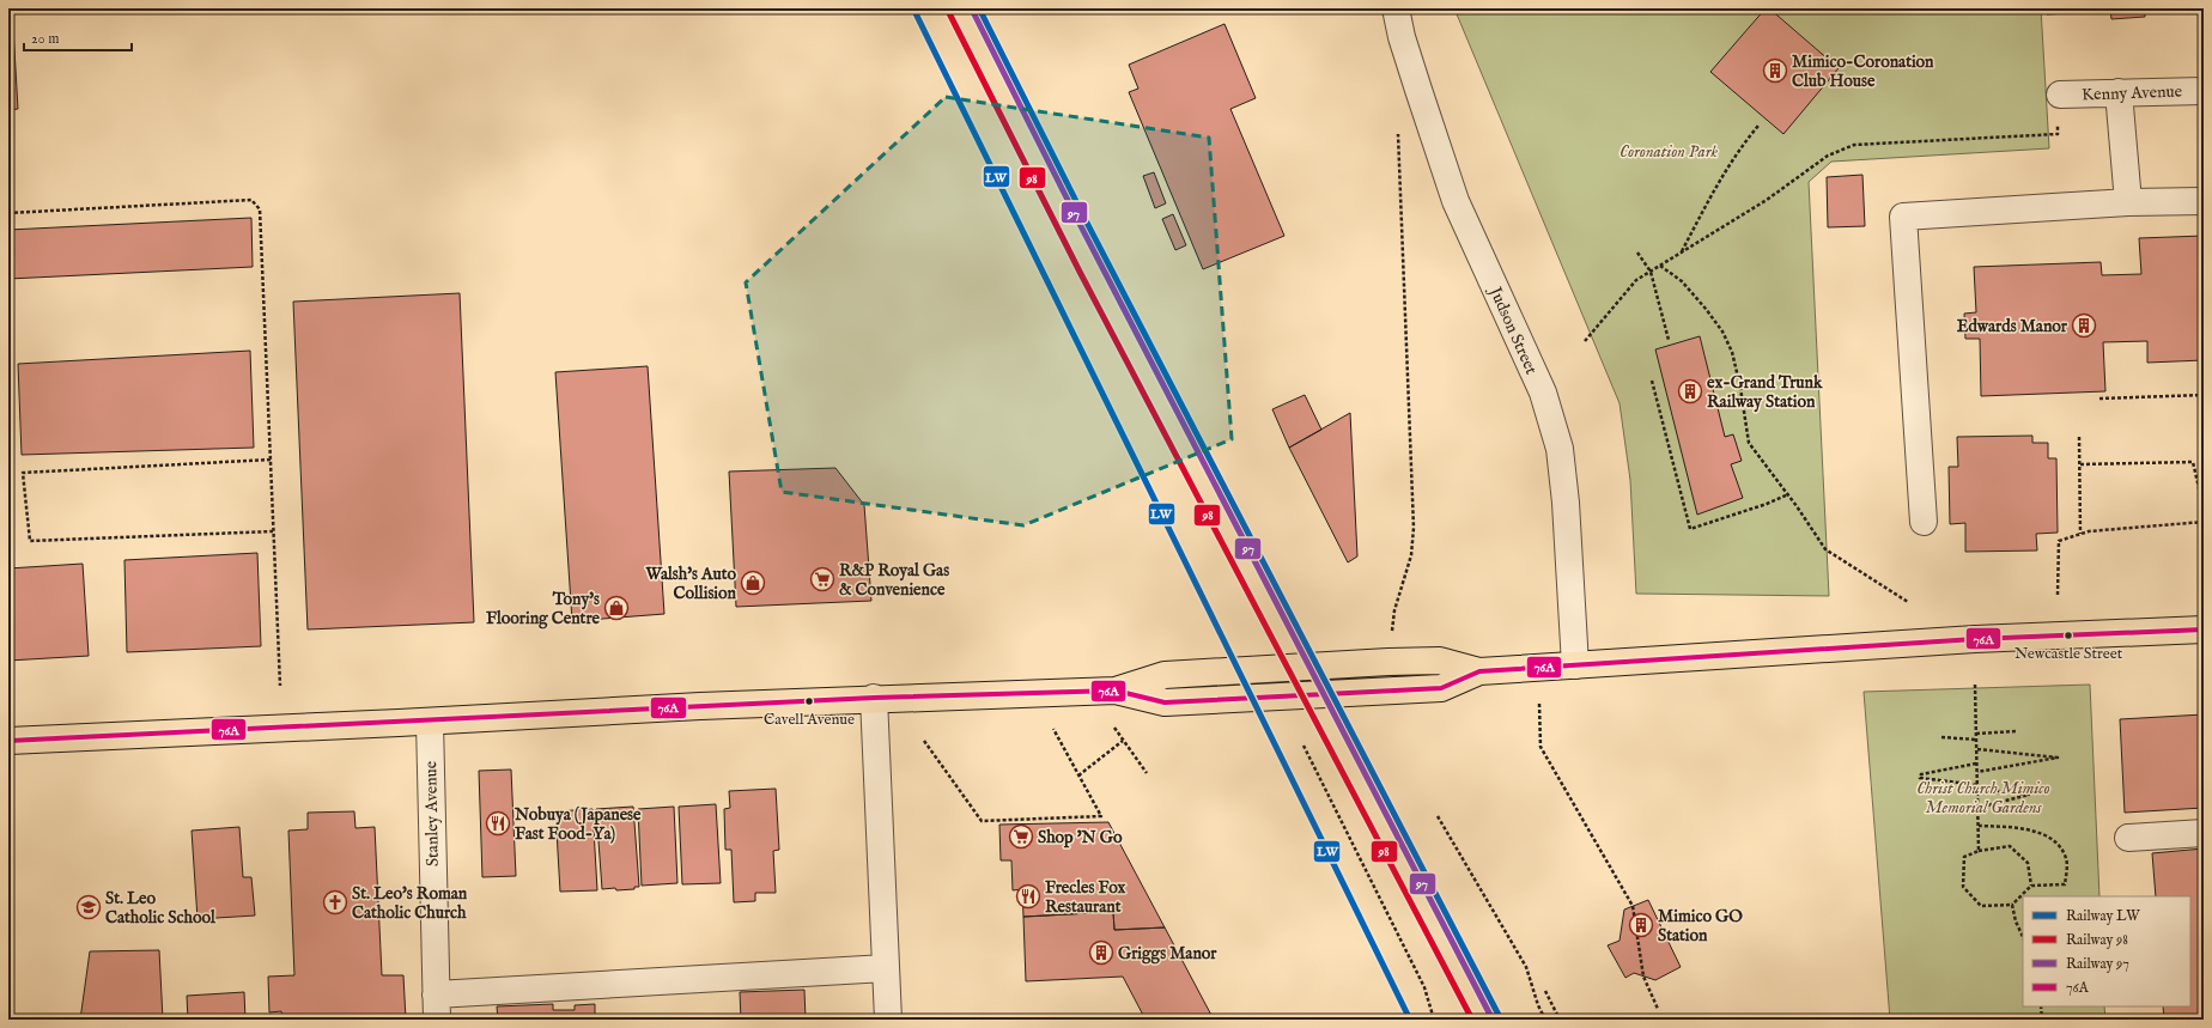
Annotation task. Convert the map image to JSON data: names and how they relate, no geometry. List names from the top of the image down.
{
  "streets": {
    "street": ["Kenny Avenue", "Judson Street", "Stanley Avenue"]
  },
  "parks": ["Coronation Park", "Christ Church Mimico Memorial Gardens"],
  "places": {
    "building": [
      "Mimico-Coronation Club House",
      "Edwards Manor",
      "ex-Grand Trunk Railway Station",
      "Mimico GO Station",
      "Griggs Manor"
    ],
    "supermarket": ["R&P Royal Gas & Convenience", "Shop 'N Go"],
    "shop": ["Walsh's Auto Collision", "Tony's Flooring Centre"],
    "other": ["Newcastle Street", "Cavell Avenue"],
    "restaurant": ["Nobuya (Japanese Fast Food-Ya)", "Frecles Fox Restaurant"],
    "church": ["St. Leo's Roman Catholic Church"],
    "school or university": ["St. Leo Catholic School"]
  },
  "lines": [
    "rail line LW",
    "rail line 98",
    "rail line 97",
    "transit line 76A"
  ],
  "legend": [
    "Railway LW",
    "Railway 98",
    "Railway 97",
    "76A"
  ],
  "scale_bar": "20 m"
}
